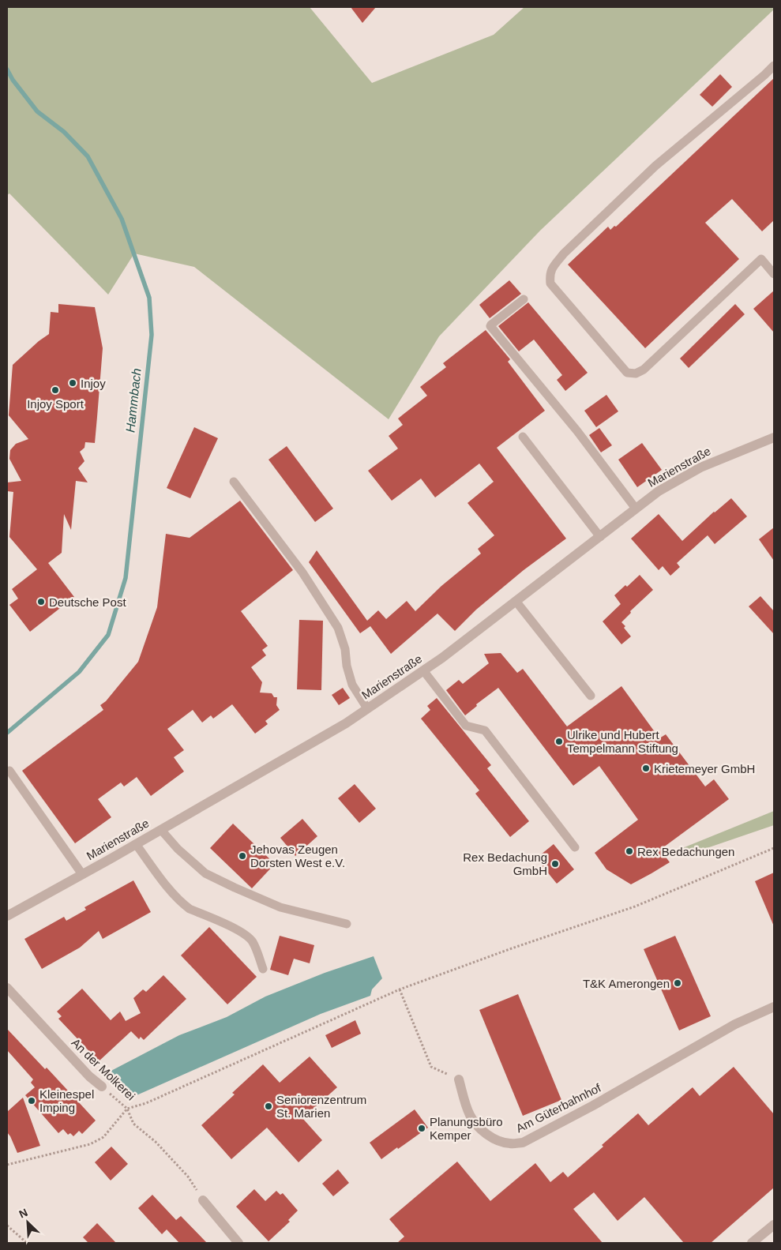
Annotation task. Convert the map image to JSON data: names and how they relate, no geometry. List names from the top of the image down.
{
  "streets": {
    "street": ["Marienstraße", "An der Molkerei", "Am Güterbahnhof"]
  },
  "water": ["Hammbach"],
  "places": [
    "Injoy",
    "Injoy Sport",
    "Deutsche Post",
    "Ulrike und Hubert Tempelmann Stiftung",
    "Krietemeyer GmbH",
    "Rex Bedachungen",
    "Jehovas Zeugen Dorsten West e.V.",
    "Rex Bedachung GmbH",
    "T&K Amerongen",
    "Kleinespel Imping",
    "Seniorenzentrum St. Marien",
    "Planungsbüro Kemper"
  ],
  "north": "top left"
}
